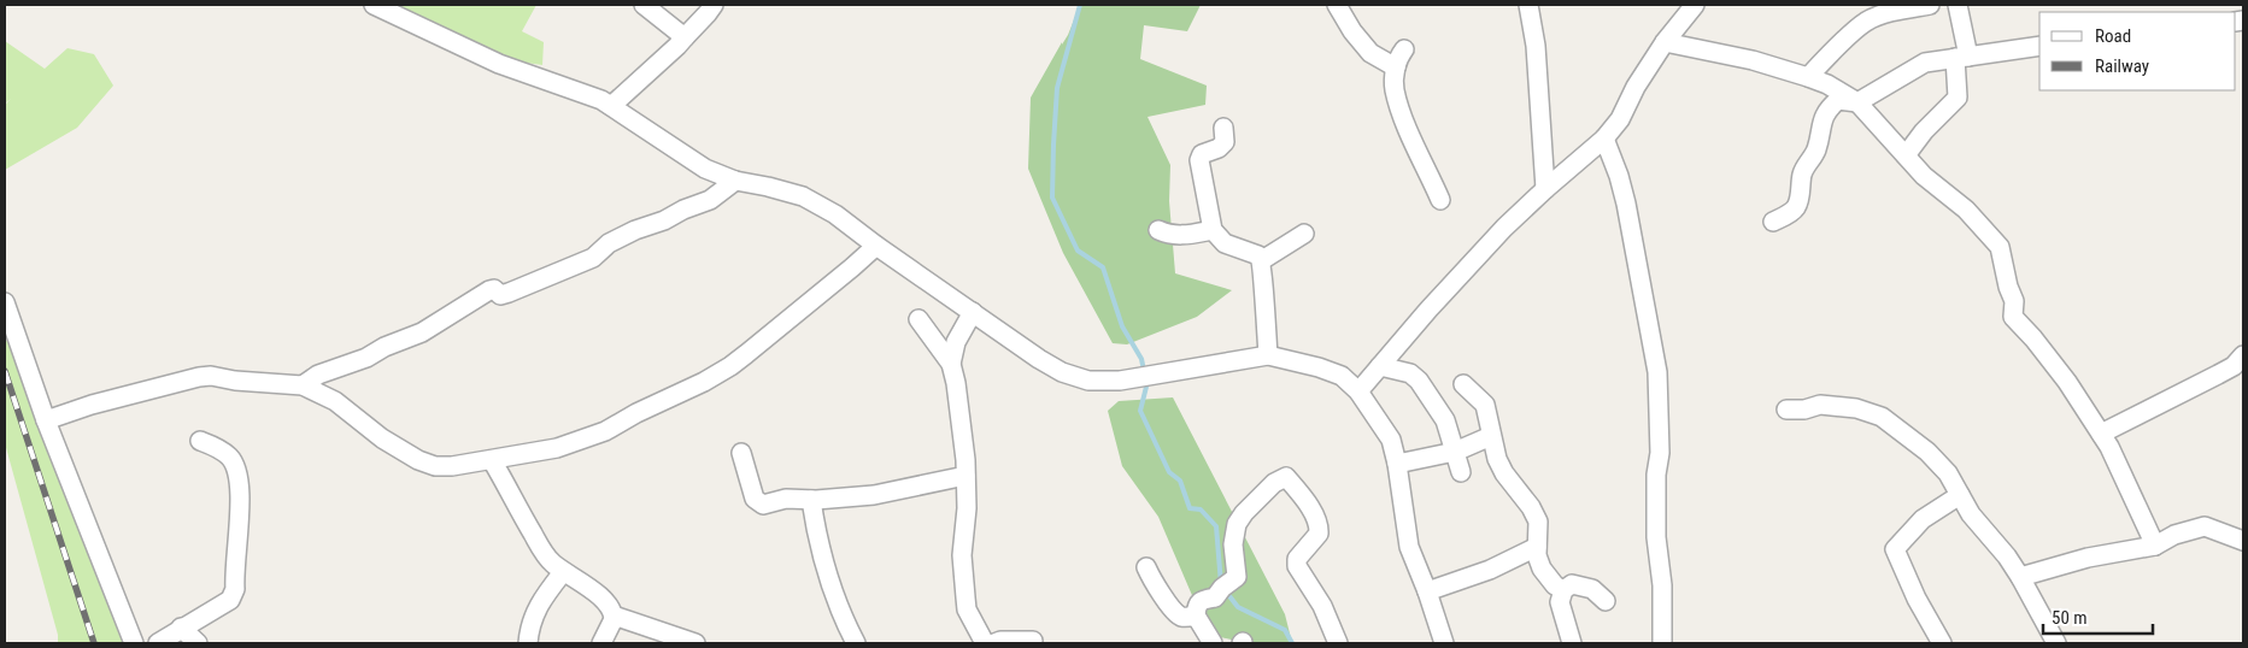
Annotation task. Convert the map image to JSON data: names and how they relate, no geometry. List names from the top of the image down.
{
  "legend": ["Road", "Railway"],
  "scale_bar": "50 m"
}
